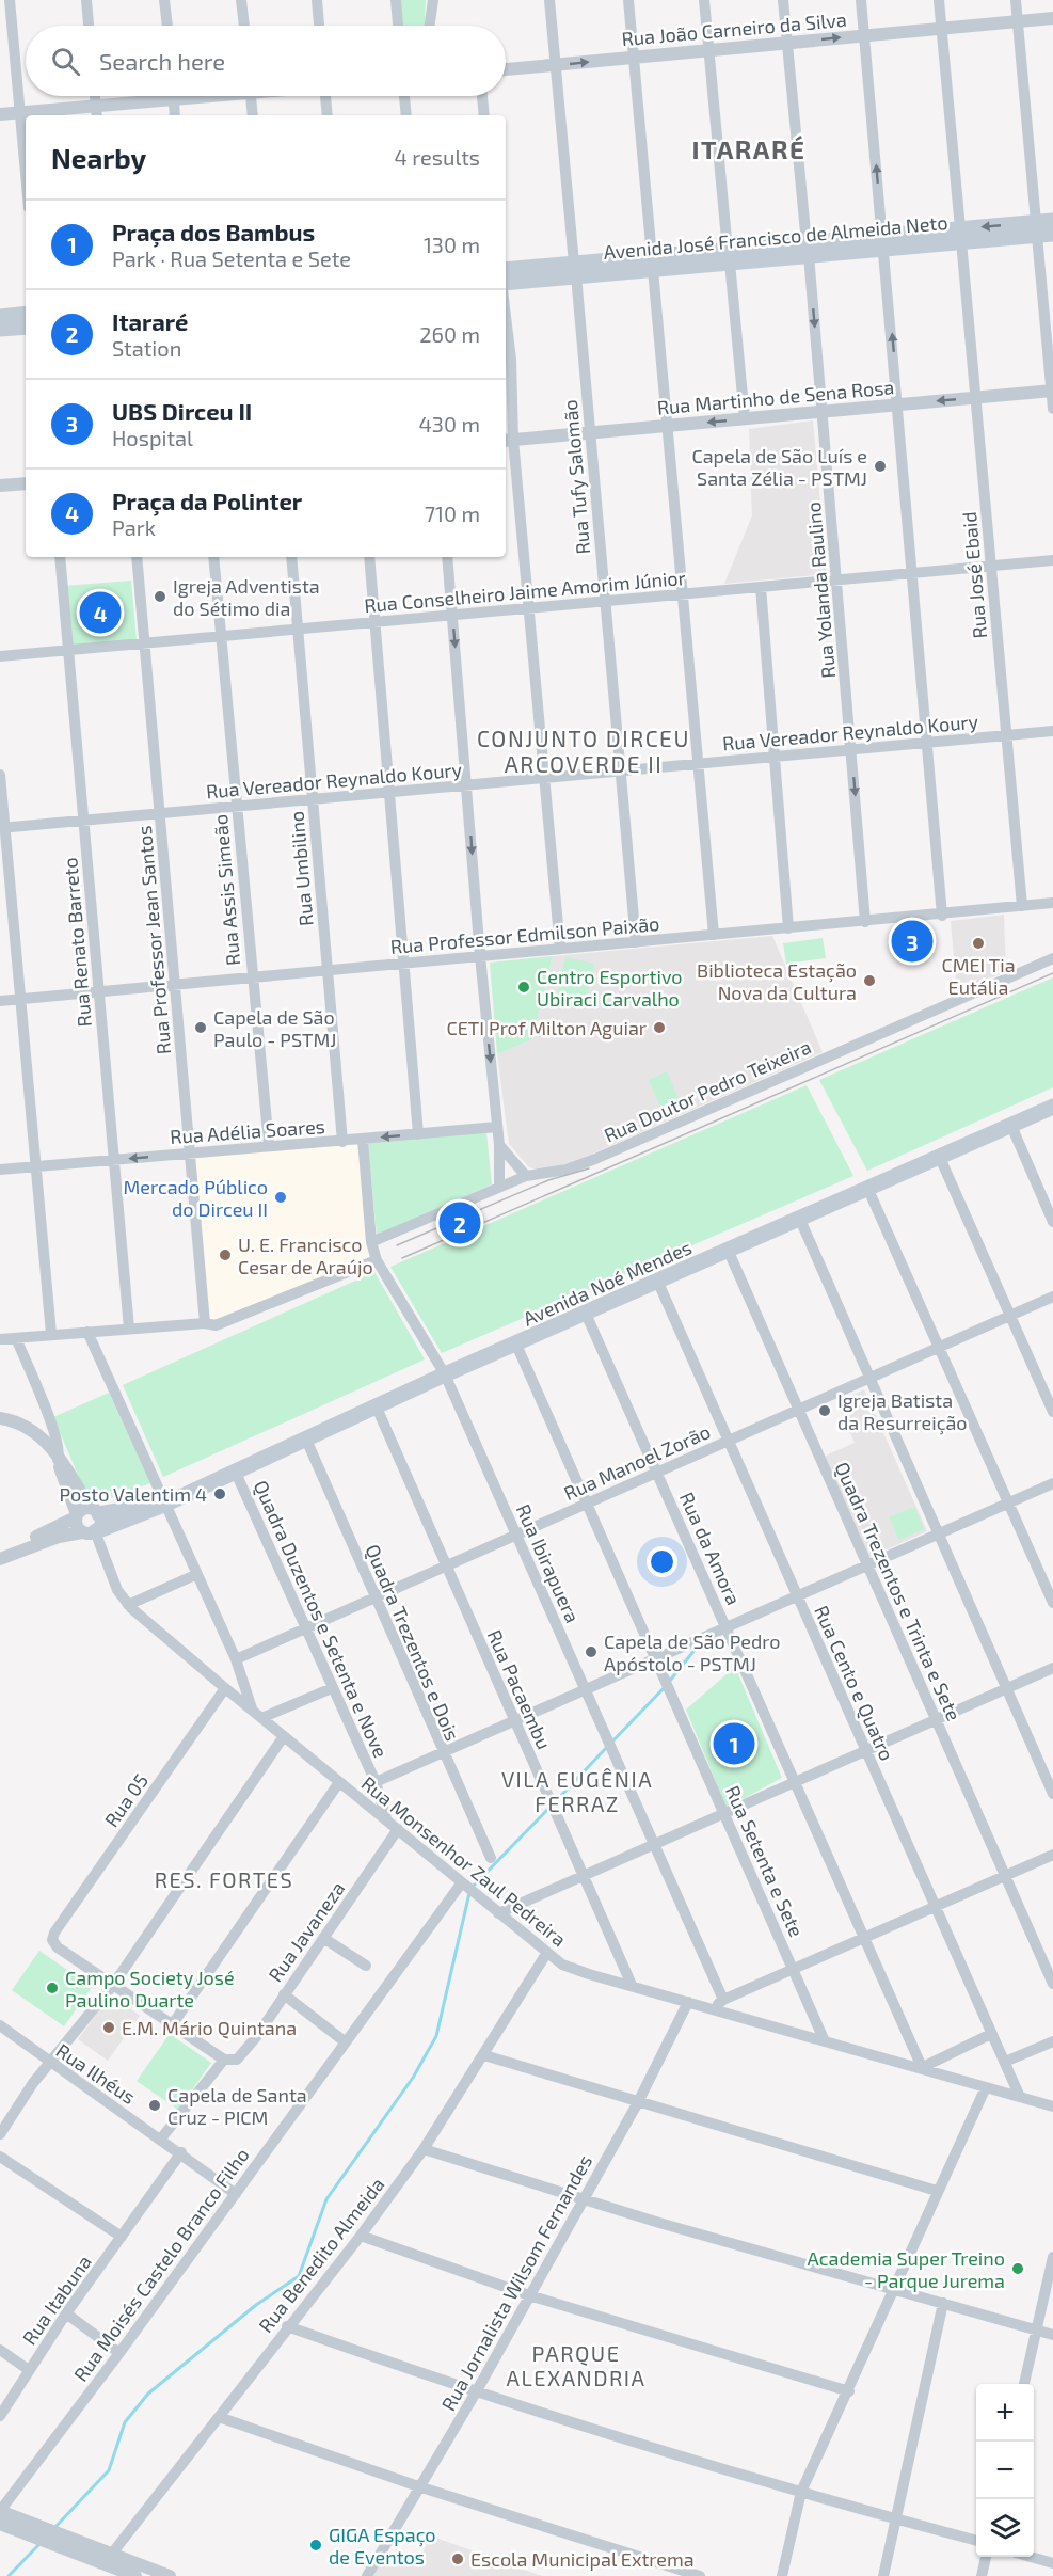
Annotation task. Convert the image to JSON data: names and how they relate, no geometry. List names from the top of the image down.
{
  "streets": {
    "main road": ["Avenida José Francisco de Almeida Neto", "Avenida Noé Mendes"],
    "street": [
      "Rua João Carneiro da Silva",
      "Rua Martinho de Sena Rosa",
      "Rua Tufy Salomão",
      "Rua José Ebaid",
      "Rua Yolanda Raulino",
      "Rua Conselheiro Jaime Amorim Júnior",
      "Rua Vereador Reynaldo Koury",
      "Rua Umbilino",
      "Rua Assis Simeão",
      "Rua Professor Edmilson Paixão",
      "Rua Professor Jean Santos",
      "Rua Renato Barreto",
      "Rua Doutor Pedro Teixeira",
      "Rua Adélia Soares",
      "Rua Manoel Zorão",
      "Rua da Amora",
      "Rua Ibirapuera",
      "Quadra Trezentos e Trinta e Sete",
      "Quadra Duzentos e Setenta e Nove",
      "Quadra Trezentos e Dois",
      "Rua Cento e Quatro",
      "Rua Pacaembu",
      "Rua 05",
      "Rua Monsenhor Zaul Pedreira",
      "Rua Setenta e Sete",
      "Rua Javaneza",
      "Rua Ilhéus",
      "Rua Benedito Almeida",
      "Rua Moisés Castelo Branco Filho",
      "Rua Jornalista Wilsom Fernandes",
      "Rua Itabuna"
    ]
  },
  "crossings": [
    ["Rua João Carneiro da Silva", "Rua Tufy Salomão"],
    ["Rua João Carneiro da Silva", "Rua José Ebaid"],
    ["Rua João Carneiro da Silva", "Rua Yolanda Raulino"],
    ["Avenida José Francisco de Almeida Neto", "Rua Tufy Salomão"],
    ["Avenida José Francisco de Almeida Neto", "Rua José Ebaid"],
    ["Avenida José Francisco de Almeida Neto", "Rua Yolanda Raulino"],
    ["Rua Martinho de Sena Rosa", "Rua Tufy Salomão"],
    ["Rua Martinho de Sena Rosa", "Rua José Ebaid"],
    ["Rua Martinho de Sena Rosa", "Rua Yolanda Raulino"],
    ["Rua Tufy Salomão", "Rua Conselheiro Jaime Amorim Júnior"],
    ["Rua Tufy Salomão", "Rua Vereador Reynaldo Koury"],
    ["Rua Tufy Salomão", "Rua Professor Edmilson Paixão"],
    ["Rua José Ebaid", "Rua Conselheiro Jaime Amorim Júnior"],
    ["Rua José Ebaid", "Rua Vereador Reynaldo Koury"],
    ["Rua José Ebaid", "Rua Professor Edmilson Paixão"],
    ["Rua Yolanda Raulino", "Rua Conselheiro Jaime Amorim Júnior"],
    ["Rua Yolanda Raulino", "Rua Vereador Reynaldo Koury"],
    ["Rua Yolanda Raulino", "Rua Professor Edmilson Paixão"],
    ["Rua Conselheiro Jaime Amorim Júnior", "Rua Umbilino"],
    ["Rua Conselheiro Jaime Amorim Júnior", "Rua Assis Simeão"],
    ["Rua Conselheiro Jaime Amorim Júnior", "Rua Professor Jean Santos"],
    ["Rua Conselheiro Jaime Amorim Júnior", "Rua Renato Barreto"],
    ["Rua Vereador Reynaldo Koury", "Rua Umbilino"],
    ["Rua Vereador Reynaldo Koury", "Rua Assis Simeão"],
    ["Rua Vereador Reynaldo Koury", "Rua Professor Jean Santos"],
    ["Rua Vereador Reynaldo Koury", "Rua Renato Barreto"],
    ["Rua Umbilino", "Rua Professor Edmilson Paixão"],
    ["Rua Umbilino", "Rua Adélia Soares"],
    ["Rua Assis Simeão", "Rua Professor Edmilson Paixão"],
    ["Rua Assis Simeão", "Rua Adélia Soares"],
    ["Rua Professor Edmilson Paixão", "Rua Professor Jean Santos"],
    ["Rua Professor Edmilson Paixão", "Rua Renato Barreto"],
    ["Rua Professor Jean Santos", "Rua Adélia Soares"],
    ["Rua Renato Barreto", "Rua Adélia Soares"],
    ["Rua Doutor Pedro Teixeira", "Rua Ibirapuera"],
    ["Rua Adélia Soares", "Rua Ibirapuera"],
    ["Avenida Noé Mendes", "Rua da Amora"],
    ["Avenida Noé Mendes", "Rua Ibirapuera"],
    ["Avenida Noé Mendes", "Quadra Trezentos e Trinta e Sete"],
    ["Avenida Noé Mendes", "Quadra Duzentos e Setenta e Nove"],
    ["Avenida Noé Mendes", "Quadra Trezentos e Dois"],
    ["Avenida Noé Mendes", "Rua Cento e Quatro"],
    ["Avenida Noé Mendes", "Rua Pacaembu"],
    ["Avenida Noé Mendes", "Rua Monsenhor Zaul Pedreira"],
    ["Avenida Noé Mendes", "Rua Setenta e Sete"],
    ["Rua Manoel Zorão", "Rua da Amora"],
    ["Rua Manoel Zorão", "Rua Ibirapuera"],
    ["Rua Manoel Zorão", "Quadra Trezentos e Trinta e Sete"],
    ["Rua Manoel Zorão", "Quadra Duzentos e Setenta e Nove"],
    ["Rua Manoel Zorão", "Quadra Trezentos e Dois"],
    ["Rua Manoel Zorão", "Rua Cento e Quatro"],
    ["Rua Manoel Zorão", "Rua Pacaembu"],
    ["Rua Manoel Zorão", "Rua Setenta e Sete"],
    ["Rua da Amora", "Rua Monsenhor Zaul Pedreira"],
    ["Quadra Duzentos e Setenta e Nove", "Rua Monsenhor Zaul Pedreira"],
    ["Rua Cento e Quatro", "Rua Monsenhor Zaul Pedreira"],
    ["Rua Pacaembu", "Rua Monsenhor Zaul Pedreira"],
    ["Rua 05", "Rua Monsenhor Zaul Pedreira"],
    ["Rua Monsenhor Zaul Pedreira", "Rua Setenta e Sete"],
    ["Rua Monsenhor Zaul Pedreira", "Rua Javaneza"],
    ["Rua Monsenhor Zaul Pedreira", "Rua Benedito Almeida"],
    ["Rua Monsenhor Zaul Pedreira", "Rua Moisés Castelo Branco Filho"],
    ["Rua Monsenhor Zaul Pedreira", "Rua Jornalista Wilsom Fernandes"],
    ["Rua Ilhéus", "Rua Moisés Castelo Branco Filho"],
    ["Rua Ilhéus", "Rua Itabuna"]
  ],
  "districts": [
    "ITARARÉ",
    "CONJUNTO DIRCEU ARCOVERDE II",
    "VILA EUGÊNIA FERRAZ",
    "RES. FORTES",
    "PARQUE ALEXANDRIA"
  ],
  "places": [
    "Capela de São Luís e Santa Zélia - PSTMJ",
    "Igreja Adventista do Sétimo dia",
    "CMEI Tia Eutália",
    "Biblioteca Estação Nova da Cultura",
    "Centro Esportivo Ubiraci Carvalho",
    "Capela de São Paulo - PSTMJ",
    "CETI Prof Milton Aguiar",
    "Mercado Público do Dirceu II",
    "U. E. Francisco Cesar de Araújo",
    "Igreja Batista da Resurreição",
    "Posto Valentim 4",
    "Capela de São Pedro Apóstolo - PSTMJ",
    "Campo Society José Paulino Duarte",
    "E.M. Mário Quintana",
    "Capela de Santa Cruz - PICM",
    "Academia Super Treino - Parque Jurema",
    "GIGA Espaço de Eventos",
    "Escola Municipal Extrema"
  ],
  "page": {
    "search": "Search here",
    "heading": ["Nearby", "4 results"],
    "list": [
      {
        "mark": "1",
        "name": "Praça dos Bambus",
        "note": "Park · Rua Setenta e Sete",
        "value": "130 m"
      },
      {
        "mark": "2",
        "name": "Itararé",
        "note": "Station",
        "value": "260 m"
      },
      {
        "mark": "3",
        "name": "UBS Dirceu II",
        "note": "Hospital",
        "value": "430 m"
      },
      {
        "mark": "4",
        "name": "Praça da Polinter",
        "note": "Park",
        "value": "710 m"
      }
    ],
    "pins": [
      "4",
      "3",
      "2",
      "1"
    ],
    "map_buttons": ["+", "−"]
  }
}
